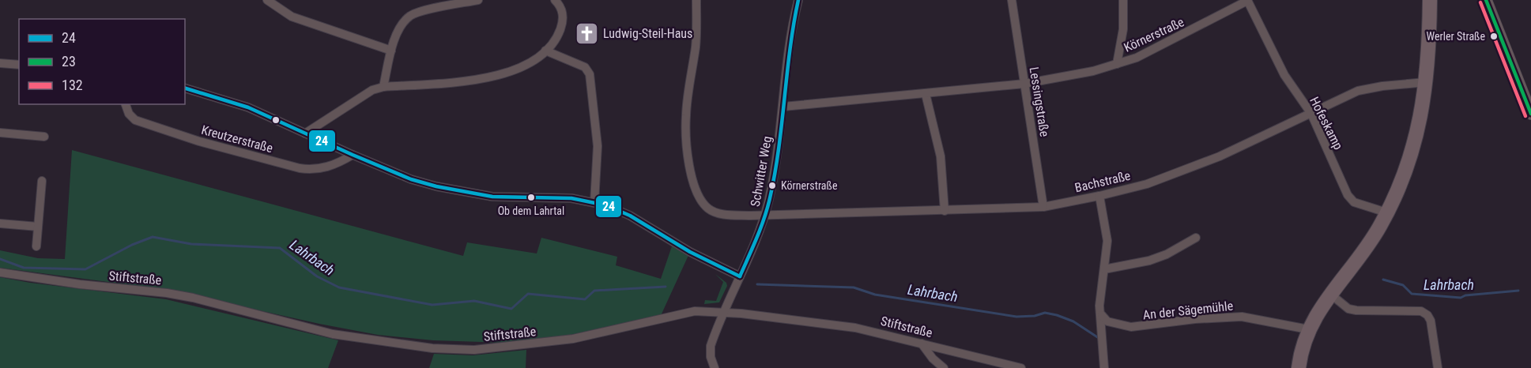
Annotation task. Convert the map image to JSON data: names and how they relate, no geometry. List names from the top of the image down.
{
  "streets": {
    "street": [
      "Körnerstraße",
      "Lessingstraße",
      "Hofeskamp",
      "Kreutzerstraße",
      "Schwitter Weg",
      "Bachstraße",
      "Stiftstraße",
      "An der Sägemühle"
    ]
  },
  "crossings": [
    ["Körnerstraße", "Lessingstraße"],
    ["Körnerstraße", "Hofeskamp"],
    ["Körnerstraße", "Schwitter Weg"],
    ["Lessingstraße", "Bachstraße"],
    ["Hofeskamp", "Bachstraße"],
    ["Schwitter Weg", "Bachstraße"],
    ["Schwitter Weg", "Stiftstraße"]
  ],
  "water": ["Lahrbach"],
  "places": {
    "church": ["Ludwig-Steil-Haus"],
    "other": ["Werler Straße", "Körnerstraße", "Ob dem Lahrtal"]
  },
  "lines": ["transit line 24", "transit line 23", "transit line 132"],
  "legend": ["24", "23", "132"]
}
